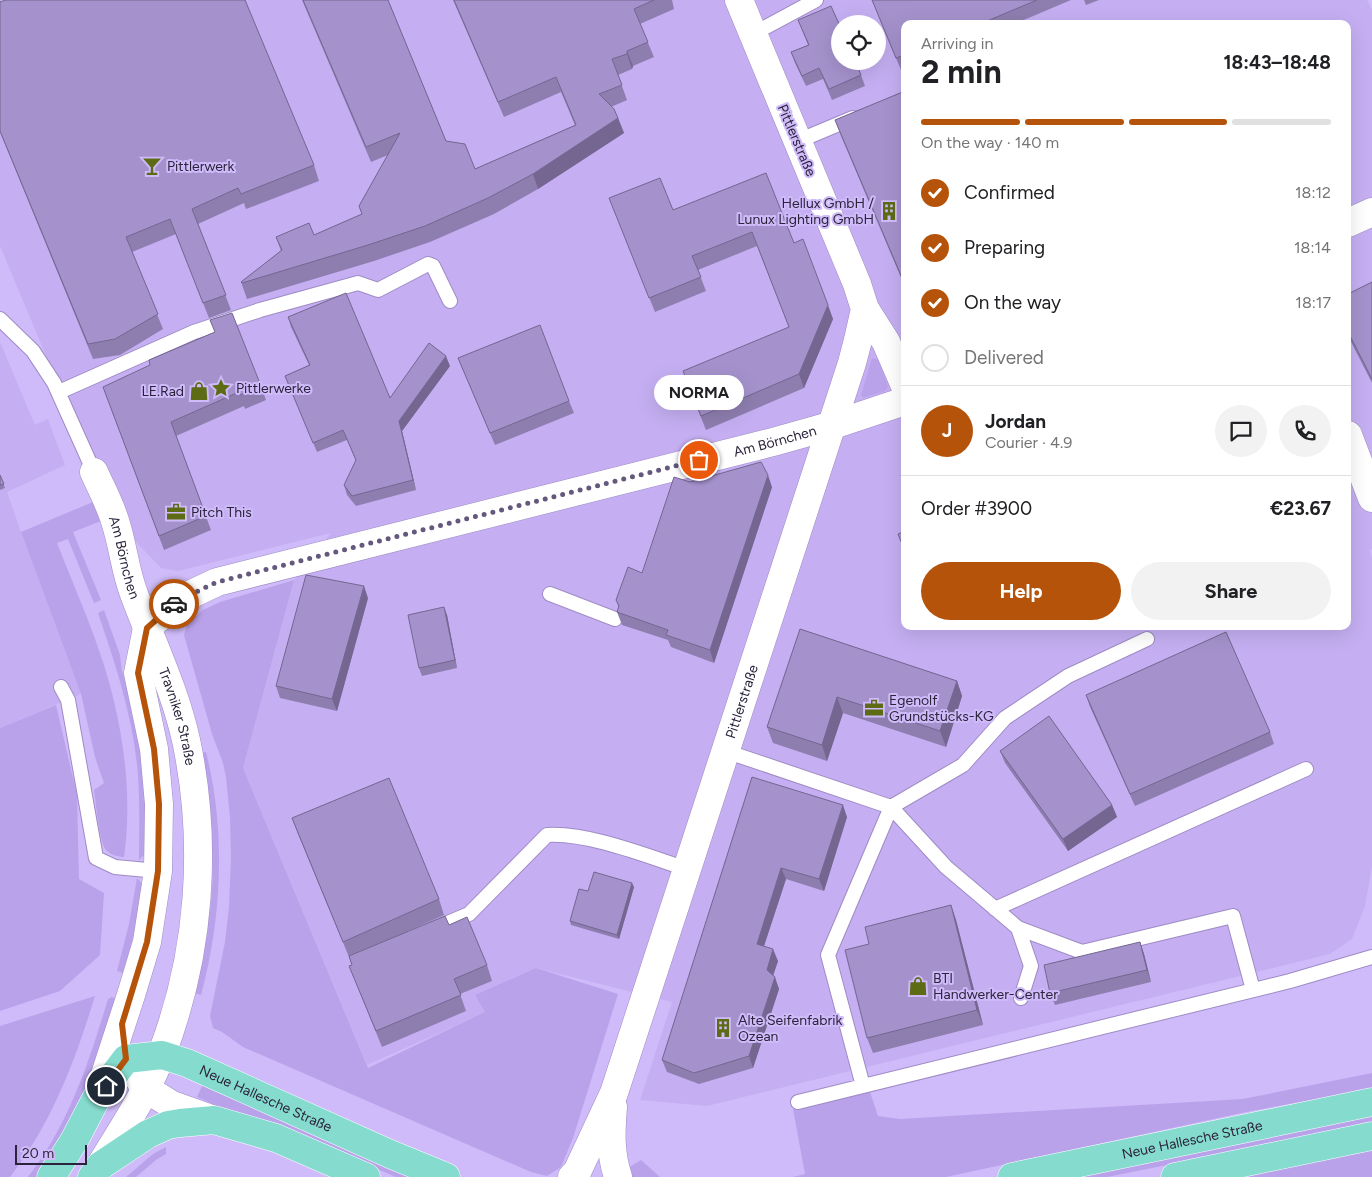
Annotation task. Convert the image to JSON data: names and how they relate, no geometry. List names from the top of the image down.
{
  "streets": {
    "main road": ["Travniker Straße", "Neue Hallesche Straße"],
    "street": ["Pittlerstraße", "Am Börnchen"]
  },
  "crossings": [
    ["Pittlerstraße", "Am Börnchen"],
    ["Am Börnchen", "Travniker Straße"],
    ["Travniker Straße", "Neue Hallesche Straße"]
  ],
  "places": {
    "bar": ["Pittlerwerk"],
    "building": ["Hellux GmbH / Lunux Lighting GmbH", "Alte Seifenfabrik Ozean"],
    "place": ["Pittlerwerke"],
    "shop": ["LE.Rad", "BTI Handwerker-Center"],
    "other": ["NORMA"],
    "office": ["Pitch This", "Egenolf Grundstücks-KG"]
  },
  "scale_bar": "20 m",
  "page": {
    "heading": ["2 min", "Arriving in", "18:43–18:48"],
    "panel": [
      "Jordan",
      "Courier · 4.9",
      "Order #3900",
      "€23.67"
    ],
    "bar": "On the way · 140 m",
    "list": [
      ["Confirmed", "18:12"],
      ["Preparing", "18:14"],
      ["On the way", "18:17"],
      "Delivered"
    ],
    "bubble": "NORMA",
    "round": "J",
    "buttons": ["Help", "Share"],
    "scale": "20 m"
  }
}
